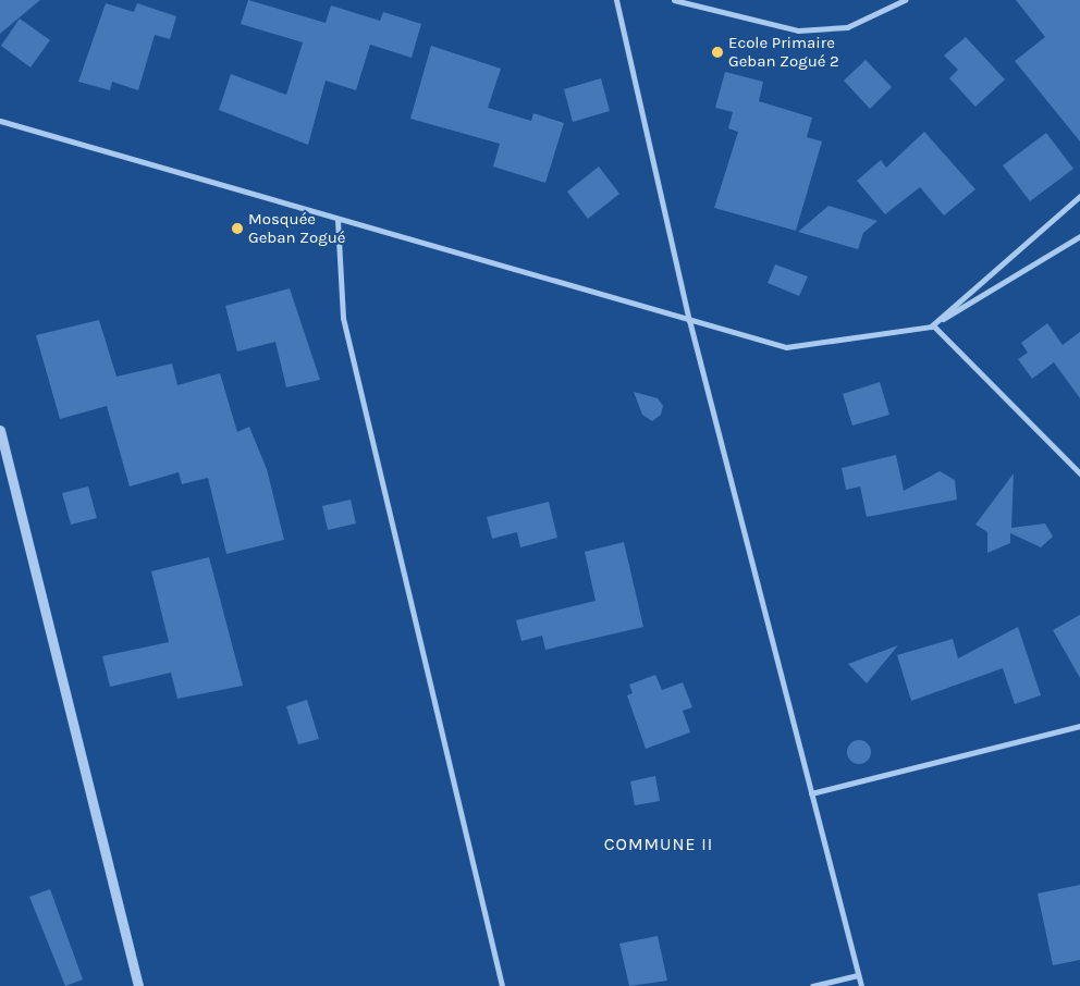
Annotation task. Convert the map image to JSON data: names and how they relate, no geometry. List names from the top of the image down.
{
  "districts": ["COMMUNE II"],
  "places": ["Ecole Primaire Geban Zogué 2", "Mosquée Geban Zogué"]
}
